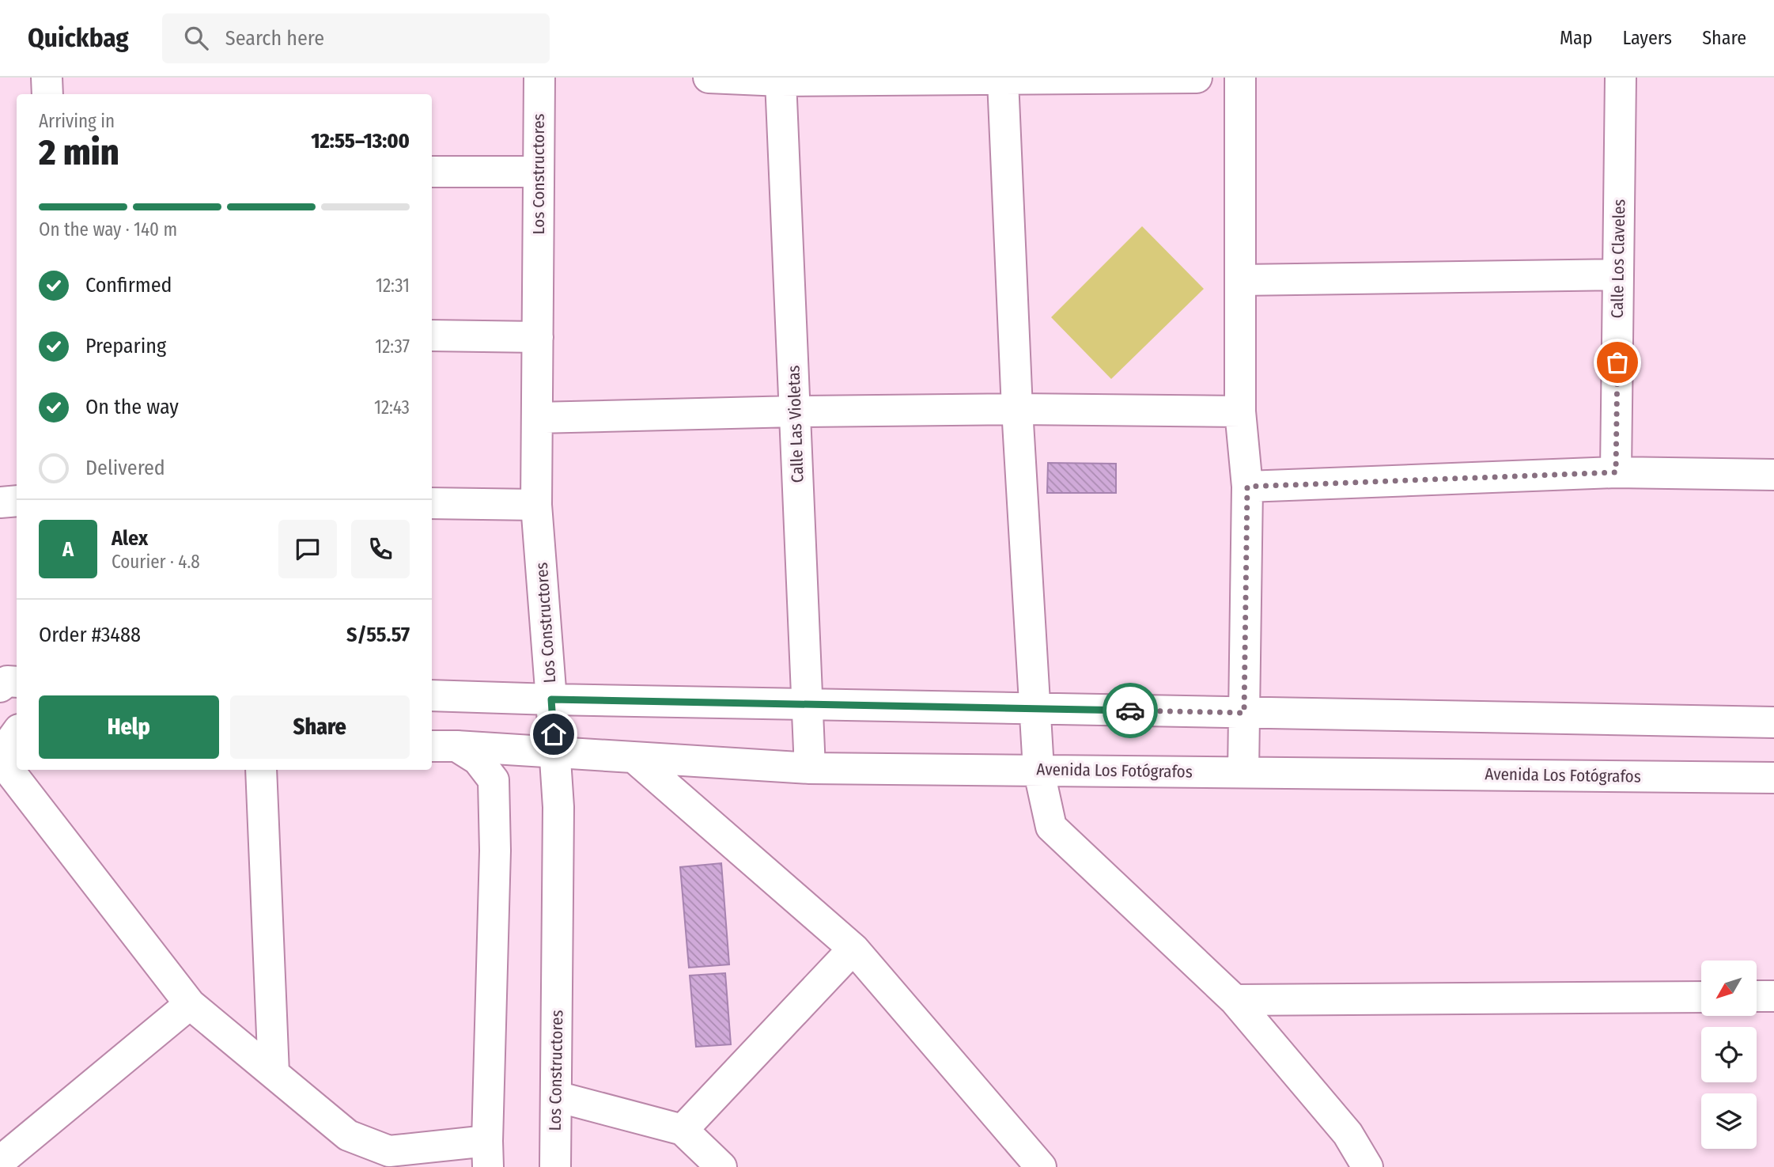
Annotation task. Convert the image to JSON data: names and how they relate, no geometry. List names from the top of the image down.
{
  "streets": {
    "street": [
      "Los Constructores",
      "Calle Los Claveles",
      "Calle Las Violetas",
      "Avenida Los Fotógrafos"
    ]
  },
  "crossings": [
    ["Los Constructores", "Avenida Los Fotógrafos"],
    ["Calle Las Violetas", "Avenida Los Fotógrafos"]
  ],
  "north": "bottom left",
  "page": {
    "header": "Quickbag",
    "search": "Search here",
    "nav": ["Map", "Layers", "Share"],
    "heading": ["2 min", "Arriving in", "12:55–13:00"],
    "panel": [
      "Alex",
      "Courier · 4.8",
      "Order #3488",
      "S/55.57"
    ],
    "bar": "On the way · 140 m",
    "list": [
      ["Confirmed", "12:31"],
      ["Preparing", "12:37"],
      ["On the way", "12:43"],
      "Delivered"
    ],
    "round": "A",
    "buttons": ["Help", "Share"]
  }
}
